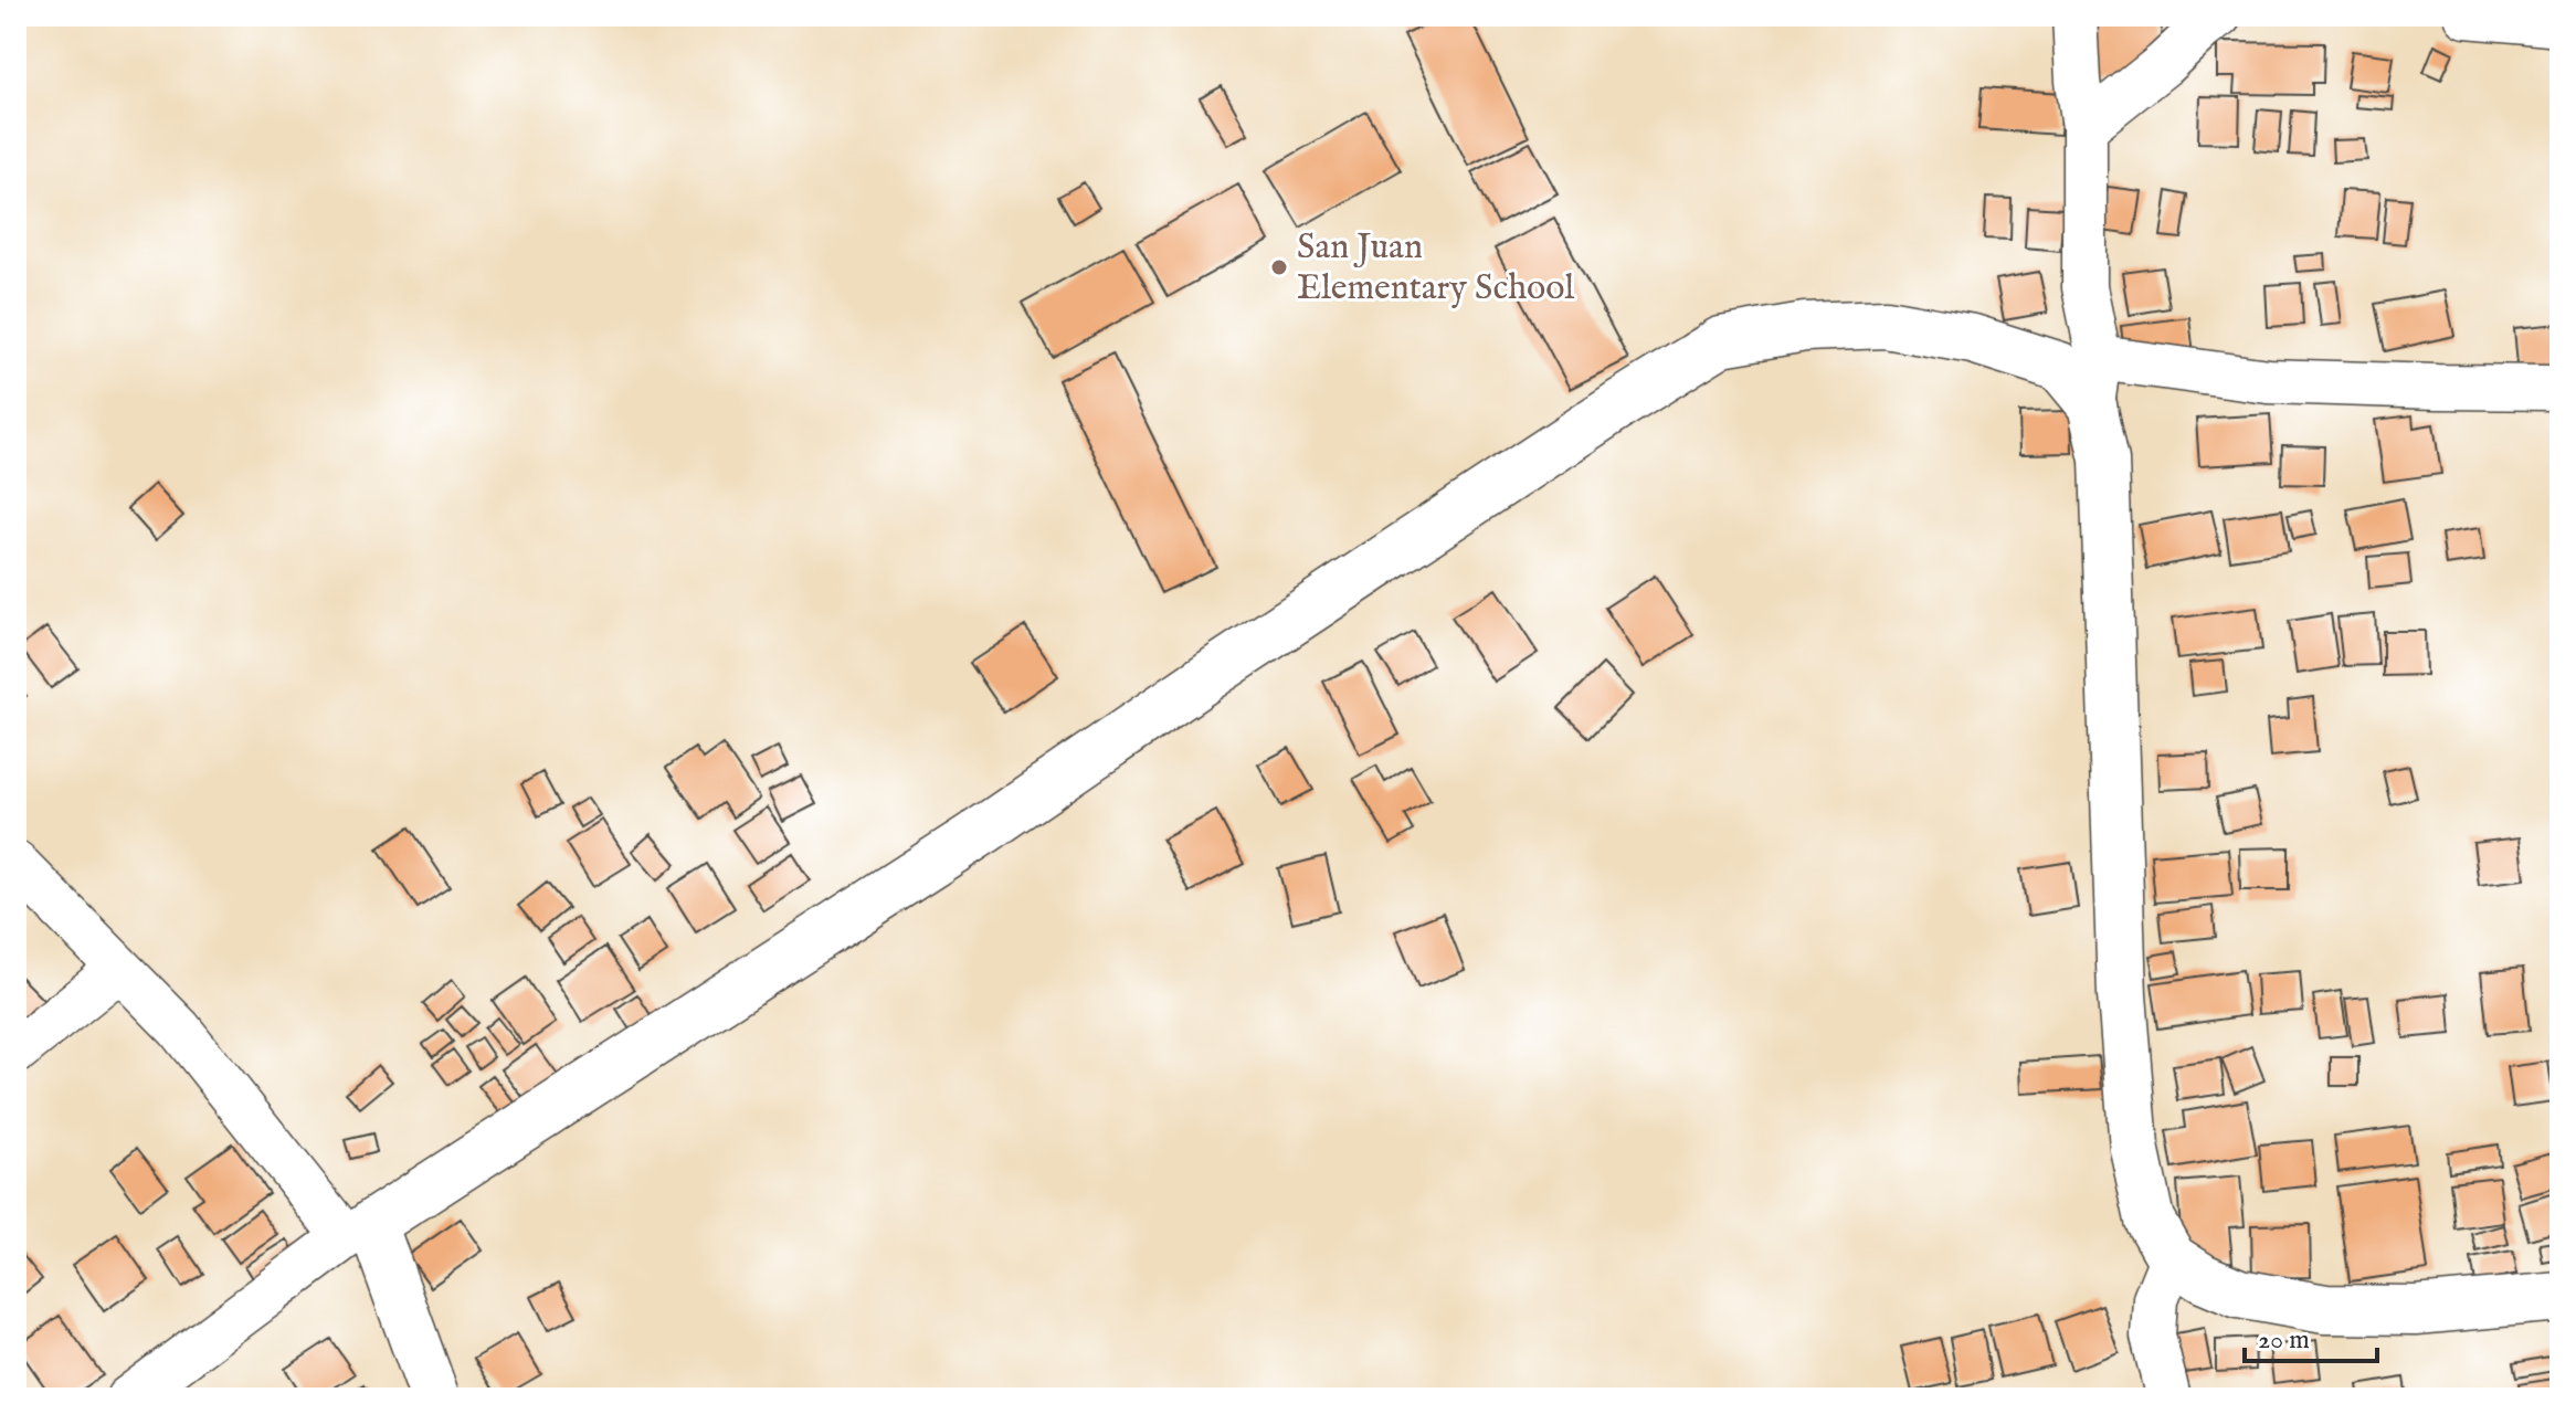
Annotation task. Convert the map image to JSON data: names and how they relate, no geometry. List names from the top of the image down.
{
  "places": ["San Juan Elementary School"],
  "scale_bar": "20 m"
}
